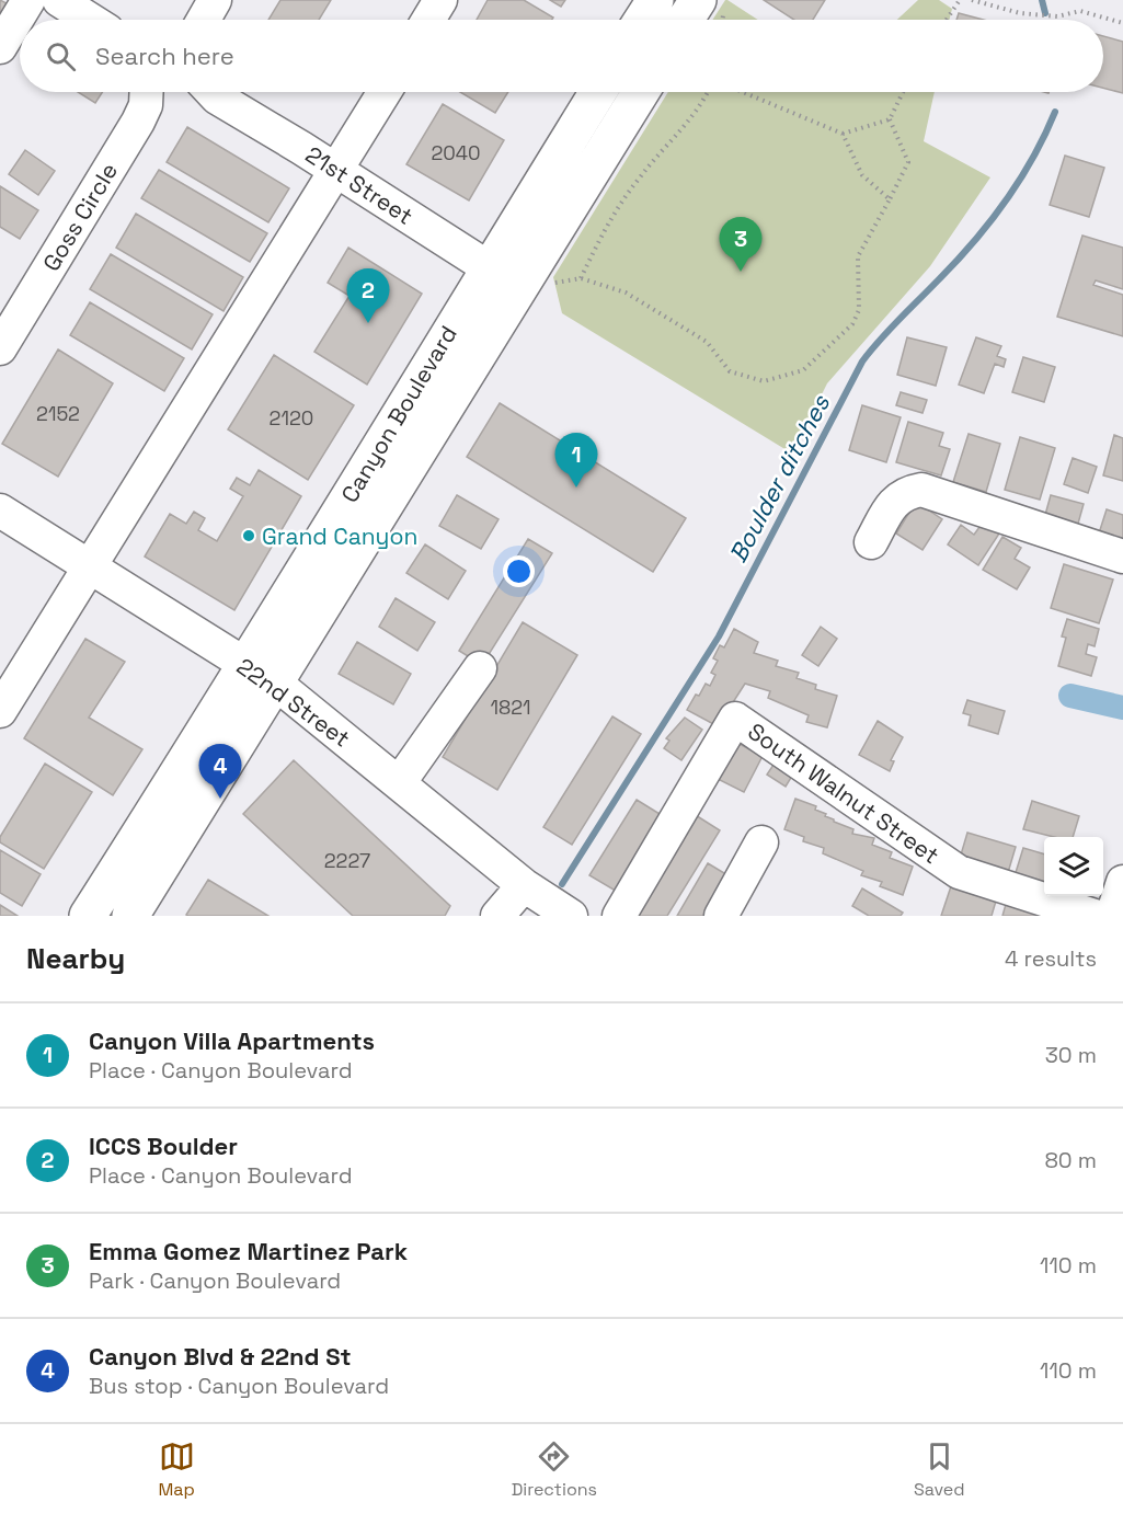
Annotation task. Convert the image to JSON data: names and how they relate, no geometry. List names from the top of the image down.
{
  "streets": {
    "main road": ["Canyon Boulevard"],
    "street": [
      "21st Street",
      "Goss Circle",
      "22nd Street",
      "South Walnut Street"
    ]
  },
  "crossings": [
    ["21st Street", "Canyon Boulevard"],
    ["Canyon Boulevard", "22nd Street"]
  ],
  "water": ["Boulder ditches"],
  "places": ["Grand Canyon"],
  "house_numbers": [
    "2040",
    "2152",
    "2120",
    "1821",
    "2227"
  ],
  "page": {
    "search": "Search here",
    "pins": [
      "3",
      "2",
      "1",
      "4"
    ],
    "heading": ["Nearby", "4 results"],
    "list": [
      {
        "mark": "1",
        "name": "Canyon Villa Apartments",
        "note": "Place · Canyon Boulevard",
        "value": "30 m"
      },
      {
        "mark": "2",
        "name": "ICCS Boulder",
        "note": "Place · Canyon Boulevard",
        "value": "80 m"
      },
      {
        "mark": "3",
        "name": "Emma Gomez Martinez Park",
        "note": "Park · Canyon Boulevard",
        "value": "110 m"
      },
      {
        "mark": "4",
        "name": "Canyon Blvd & 22nd St",
        "note": "Bus stop · Canyon Boulevard",
        "value": "110 m"
      }
    ],
    "nav": ["Map", "Directions", "Saved"]
  }
}
